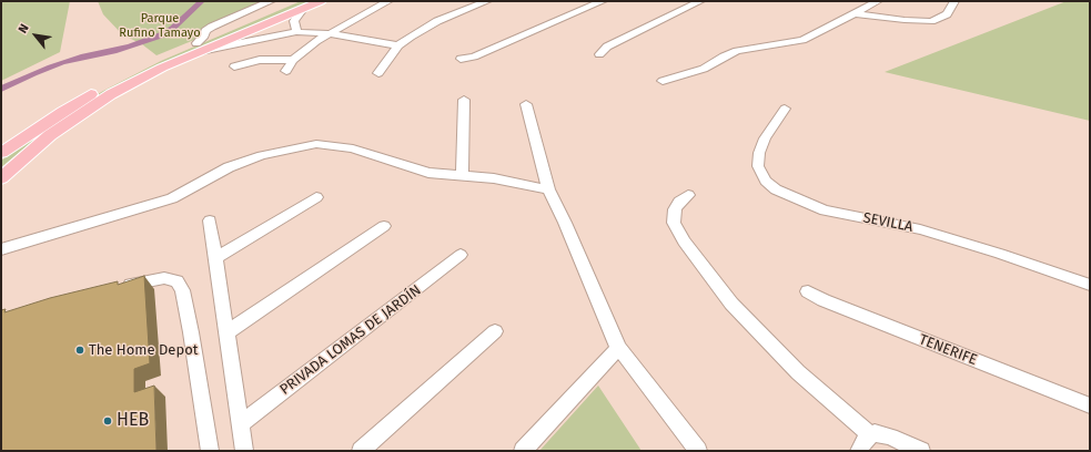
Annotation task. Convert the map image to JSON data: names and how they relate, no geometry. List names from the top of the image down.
{
  "streets": {
    "street": ["SEVILLA", "PRIVADA LOMAS DE JARDÍN", "TENERIFE"]
  },
  "parks": ["Parque Rufino Tamayo"],
  "places": ["The Home Depot", "HEB"],
  "north": "top left"
}
